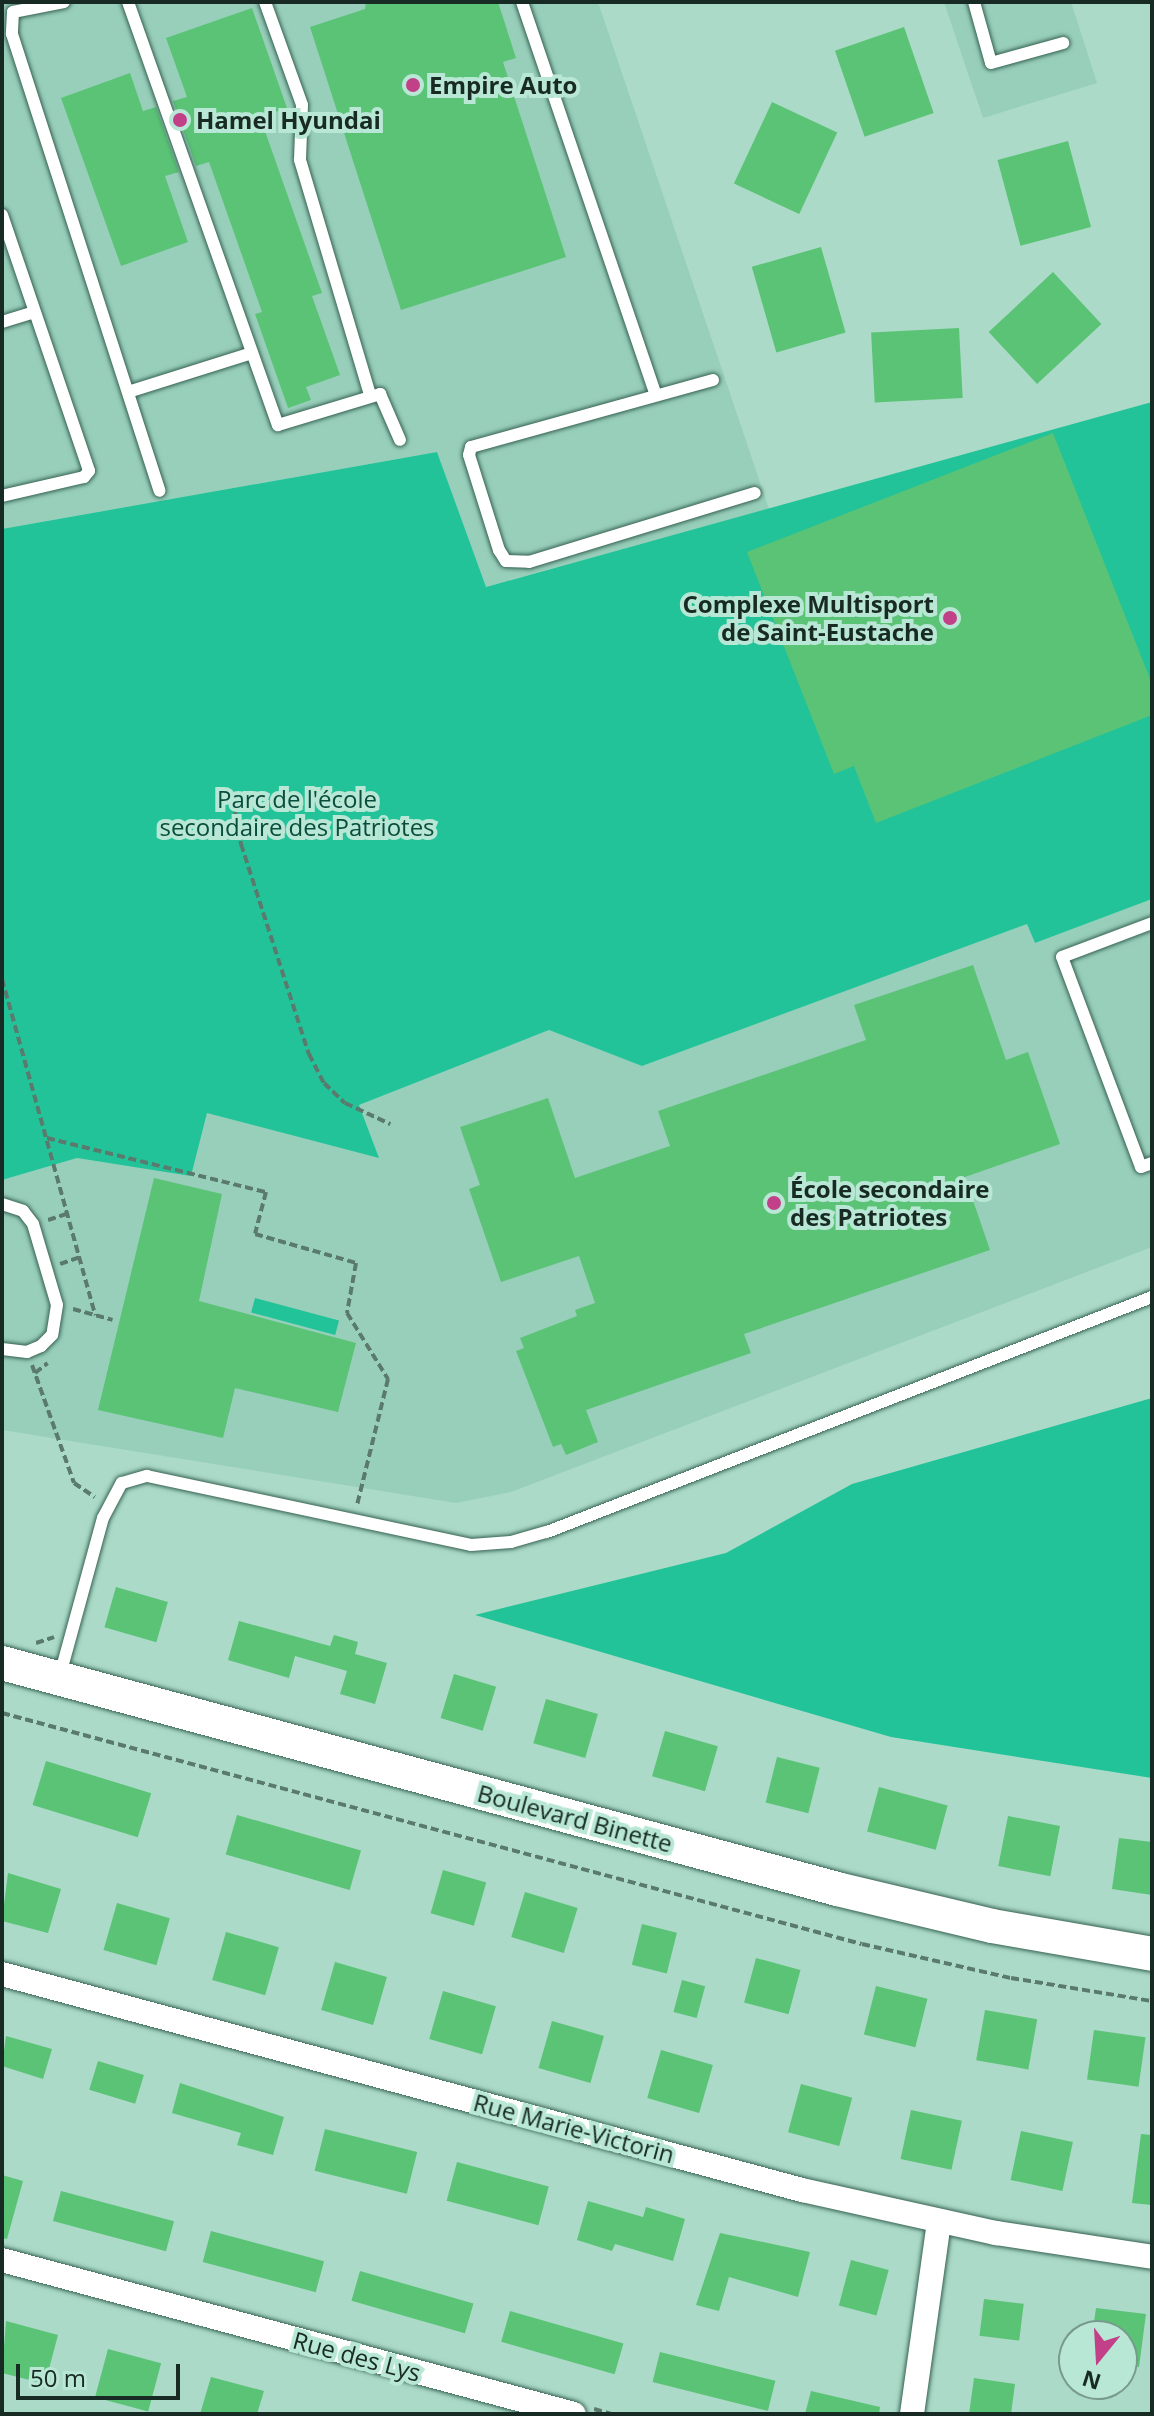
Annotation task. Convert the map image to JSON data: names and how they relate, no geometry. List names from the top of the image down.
{
  "streets": {
    "street": ["Boulevard Binette", "Rue Marie-Victorin", "Rue des Lys"]
  },
  "parks": ["Parc de l'école secondaire des Patriotes"],
  "places": [
    "Empire Auto",
    "Hamel Hyundai",
    "Complexe Multisport de Saint-Eustache",
    "École secondaire des Patriotes"
  ],
  "scale_bar": "50 m",
  "north": "bottom"
}
